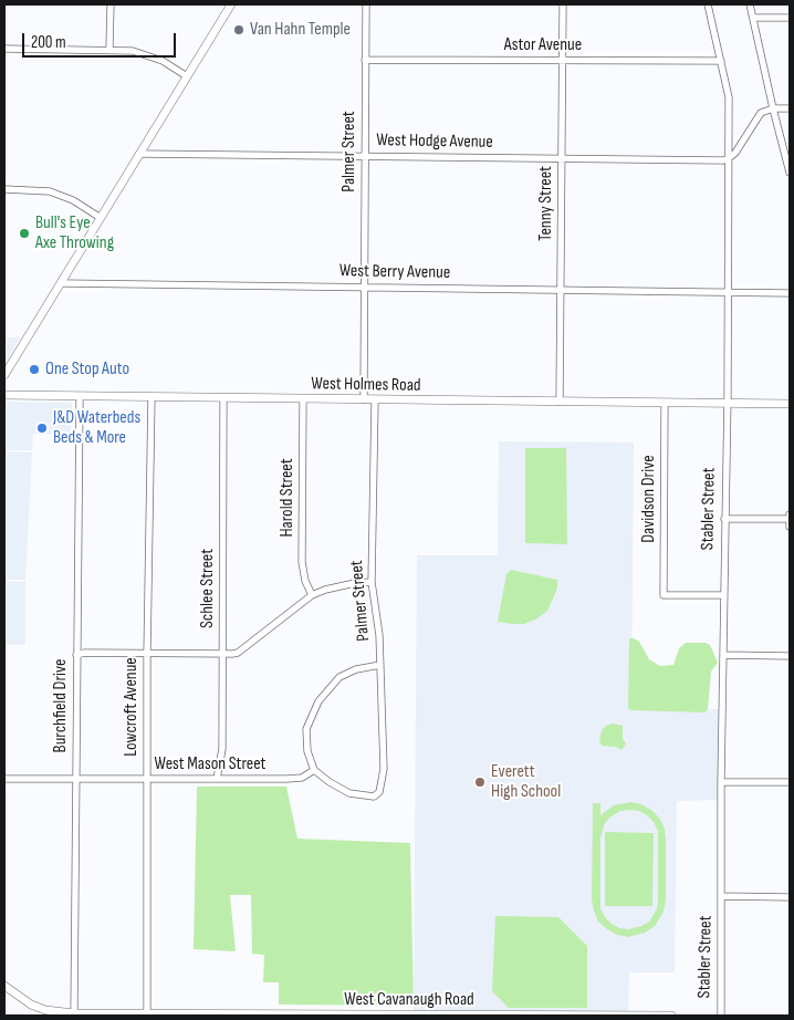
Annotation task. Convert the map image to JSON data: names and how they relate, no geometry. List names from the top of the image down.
{
  "streets": {
    "street": [
      "Astor Avenue",
      "West Hodge Avenue",
      "Palmer Street",
      "Tenny Street",
      "West Berry Avenue",
      "West Holmes Road",
      "Harold Street",
      "Davidson Drive",
      "Stabler Street",
      "Schlee Street",
      "Burchfield Drive",
      "Lowcroft Avenue",
      "West Mason Street",
      "West Cavanaugh Road"
    ]
  },
  "crossings": [
    ["Astor Avenue", "Palmer Street"],
    ["Astor Avenue", "Tenny Street"],
    ["Astor Avenue", "Stabler Street"],
    ["West Hodge Avenue", "Palmer Street"],
    ["West Hodge Avenue", "Tenny Street"],
    ["West Hodge Avenue", "Stabler Street"],
    ["Palmer Street", "West Berry Avenue"],
    ["Palmer Street", "West Holmes Road"],
    ["Palmer Street", "West Mason Street"],
    ["Tenny Street", "West Berry Avenue"],
    ["Tenny Street", "West Holmes Road"],
    ["West Berry Avenue", "Stabler Street"],
    ["West Holmes Road", "Harold Street"],
    ["West Holmes Road", "Davidson Drive"],
    ["West Holmes Road", "Stabler Street"],
    ["West Holmes Road", "Schlee Street"],
    ["West Holmes Road", "Burchfield Drive"],
    ["West Holmes Road", "Lowcroft Avenue"],
    ["Davidson Drive", "Stabler Street"],
    ["Schlee Street", "West Mason Street"],
    ["Burchfield Drive", "West Mason Street"],
    ["Burchfield Drive", "West Cavanaugh Road"],
    ["Lowcroft Avenue", "West Mason Street"],
    ["Lowcroft Avenue", "West Cavanaugh Road"]
  ],
  "places": [
    "Van Hahn Temple",
    "Bull's Eye Axe Throwing",
    "One Stop Auto",
    "J&D Waterbeds Beds & More",
    "Everett High School"
  ],
  "scale_bar": "200 m"
}
